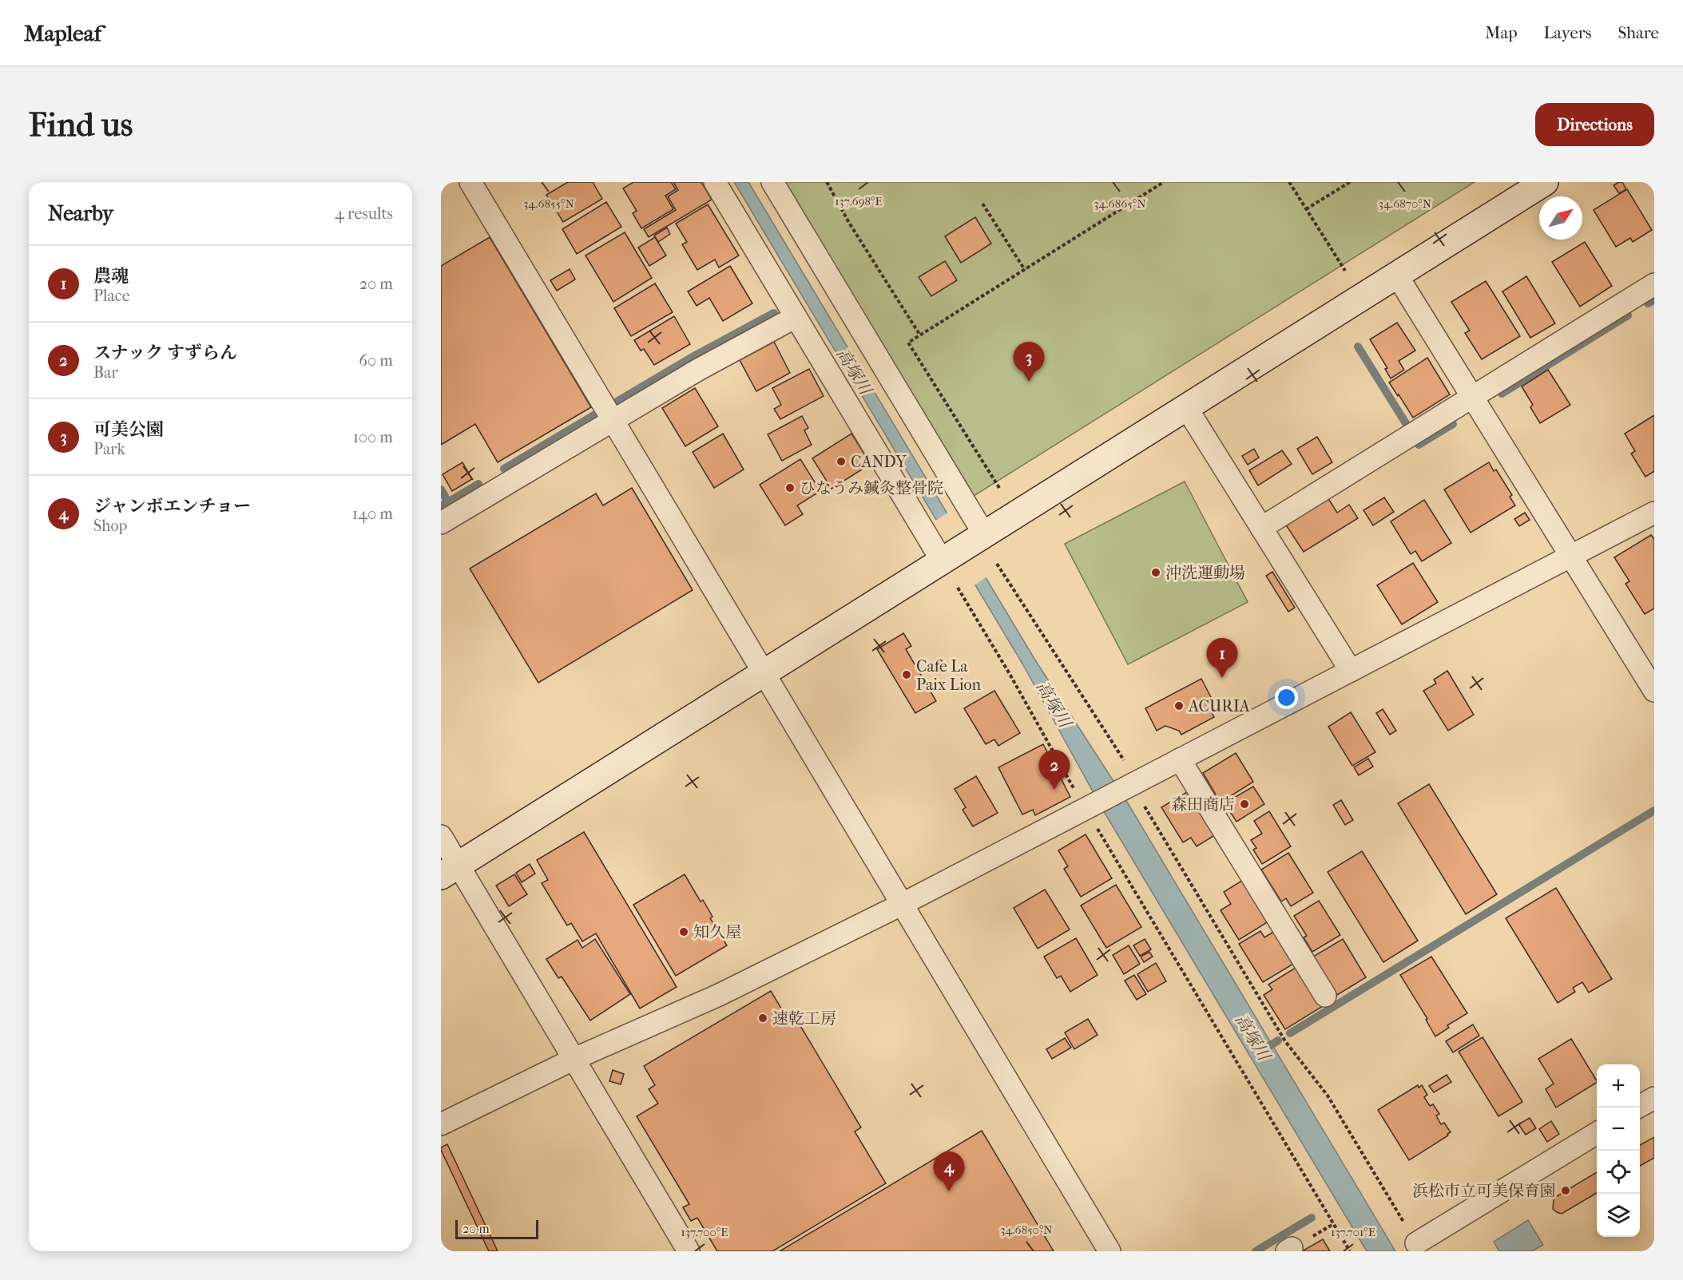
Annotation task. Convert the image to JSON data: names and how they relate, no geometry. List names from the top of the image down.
{
  "water": ["高塚川"],
  "places": [
    "CANDY",
    "ひなうみ鍼灸整骨院",
    "沖洗運動場",
    "Cafe La Paix Lion",
    "ACURIA",
    "森田商店",
    "知久屋",
    "速乾工房",
    "浜松市立可美保育園"
  ],
  "scale_bar": "20 m",
  "north": "top right",
  "page": {
    "header": "Mapleaf",
    "nav": ["Map", "Layers", "Share"],
    "buttons": "Directions",
    "title": "Find us",
    "heading": ["Nearby", "4 results"],
    "list": [
      {
        "mark": "1",
        "name": "農魂",
        "note": "Place",
        "value": "20 m"
      },
      {
        "mark": "2",
        "name": "スナック すずらん",
        "note": "Bar",
        "value": "60 m"
      },
      {
        "mark": "3",
        "name": "可美公園",
        "note": "Park",
        "value": "100 m"
      },
      {
        "mark": "4",
        "name": "ジャンボエンチョー",
        "note": "Shop",
        "value": "140 m"
      }
    ],
    "pins": [
      "3",
      "1",
      "2",
      "4"
    ],
    "map_buttons": ["+", "−"],
    "scale": "20 m"
  },
  "coordinates": [
    "137.698°E",
    "34.6865°N",
    "34.6870°N",
    "34.6855°N",
    "34.6850°N",
    "137.700°E",
    "137.701°E"
  ]
}
